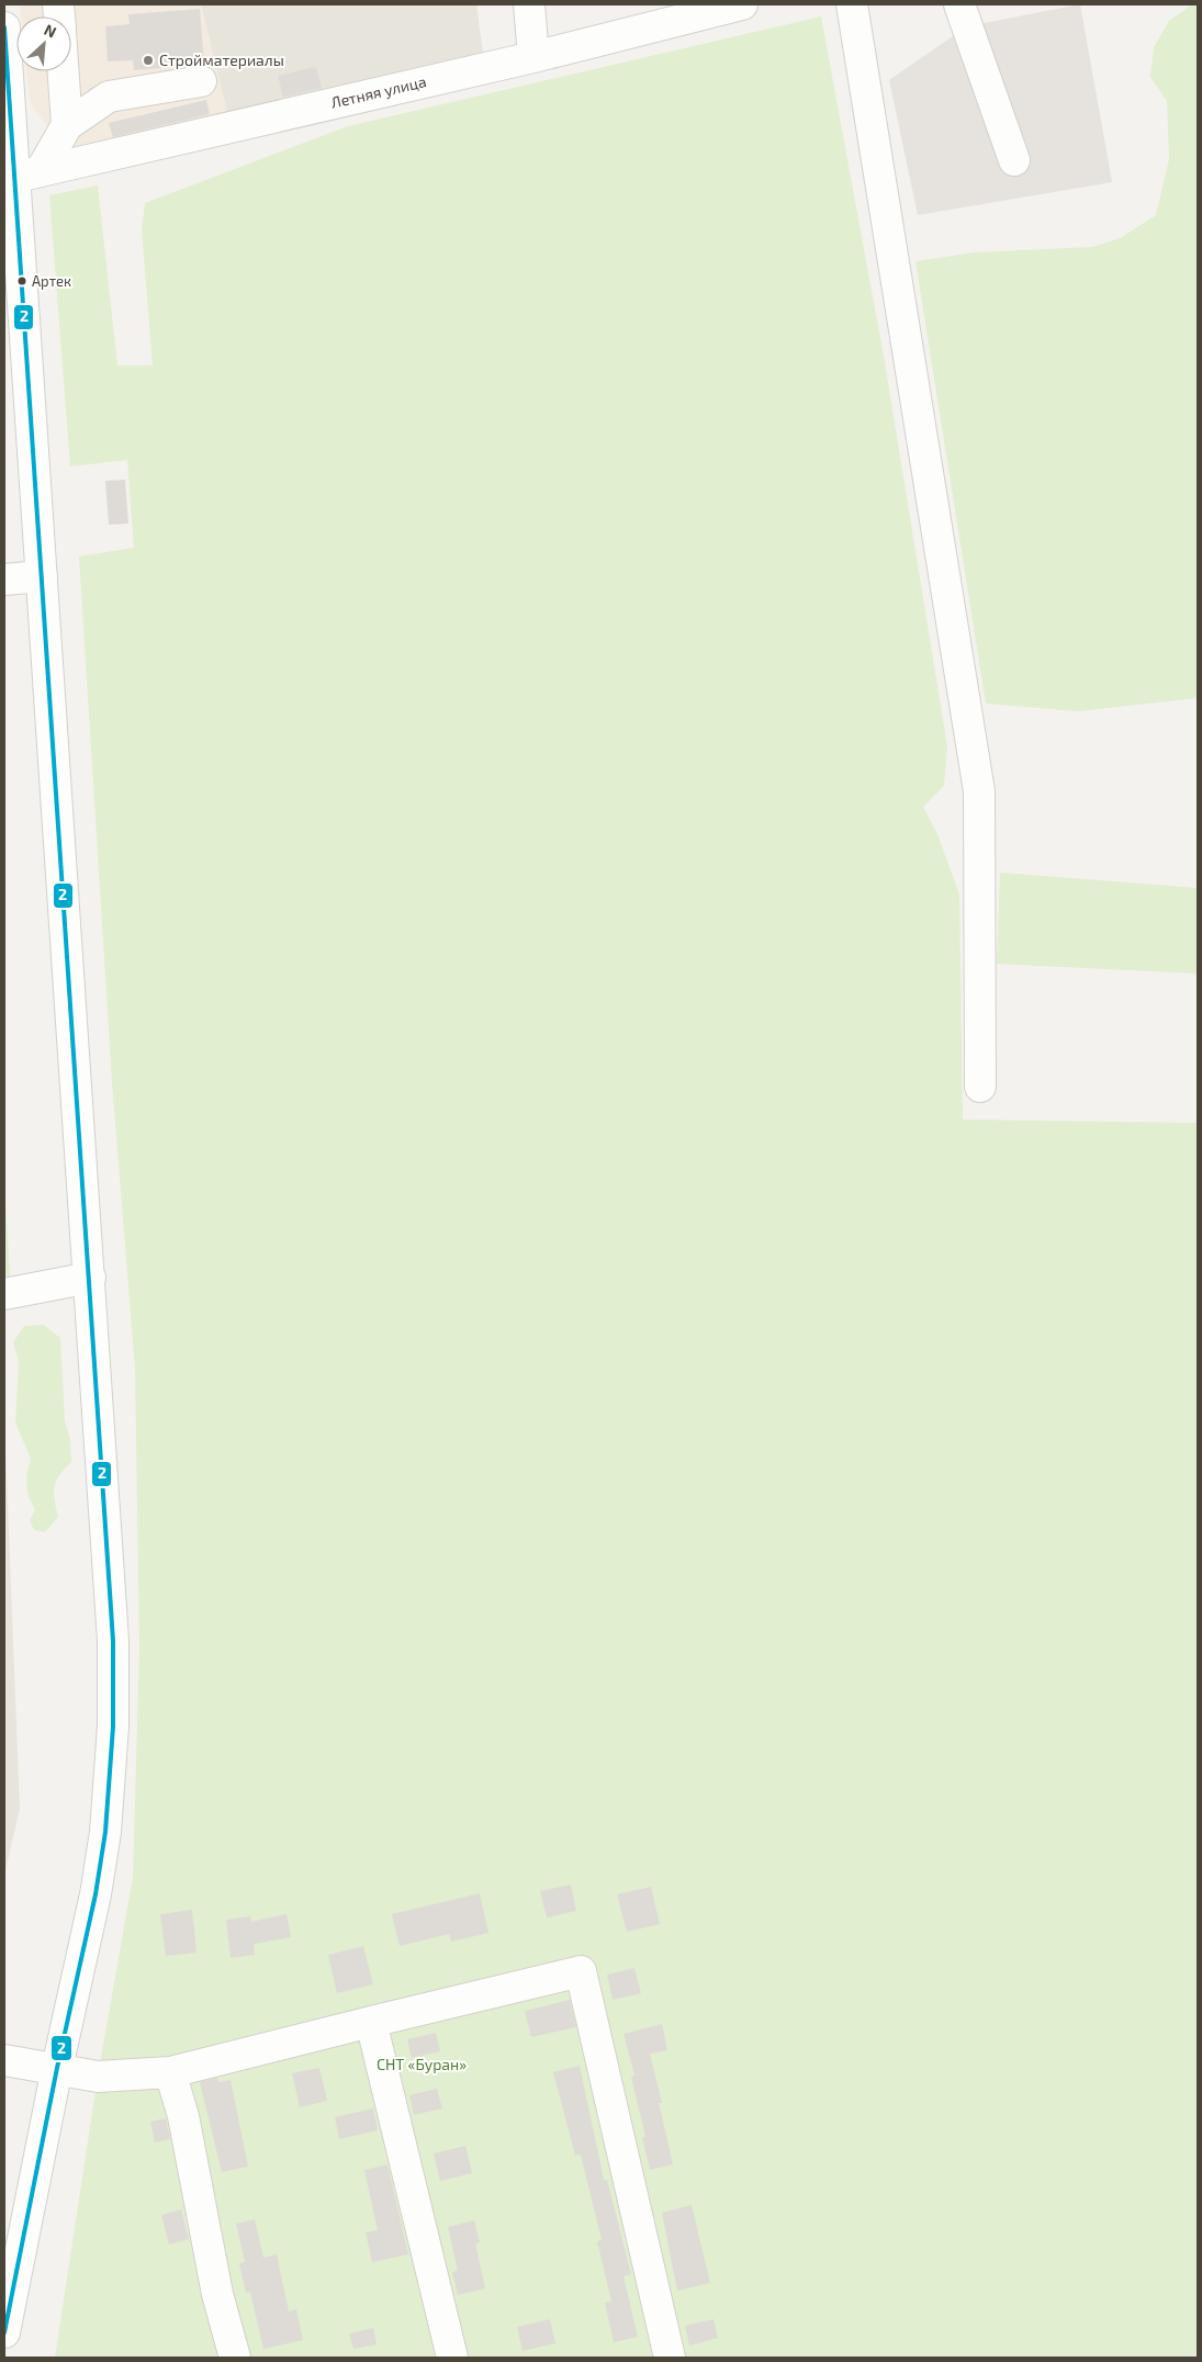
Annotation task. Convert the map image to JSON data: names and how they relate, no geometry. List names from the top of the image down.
{
  "streets": {
    "street": ["Летняя улица"]
  },
  "parks": ["СНТ «Буран»"],
  "places": ["Стройматериалы", "Артек"],
  "lines": ["transit line 2"],
  "north": "top right"
}
